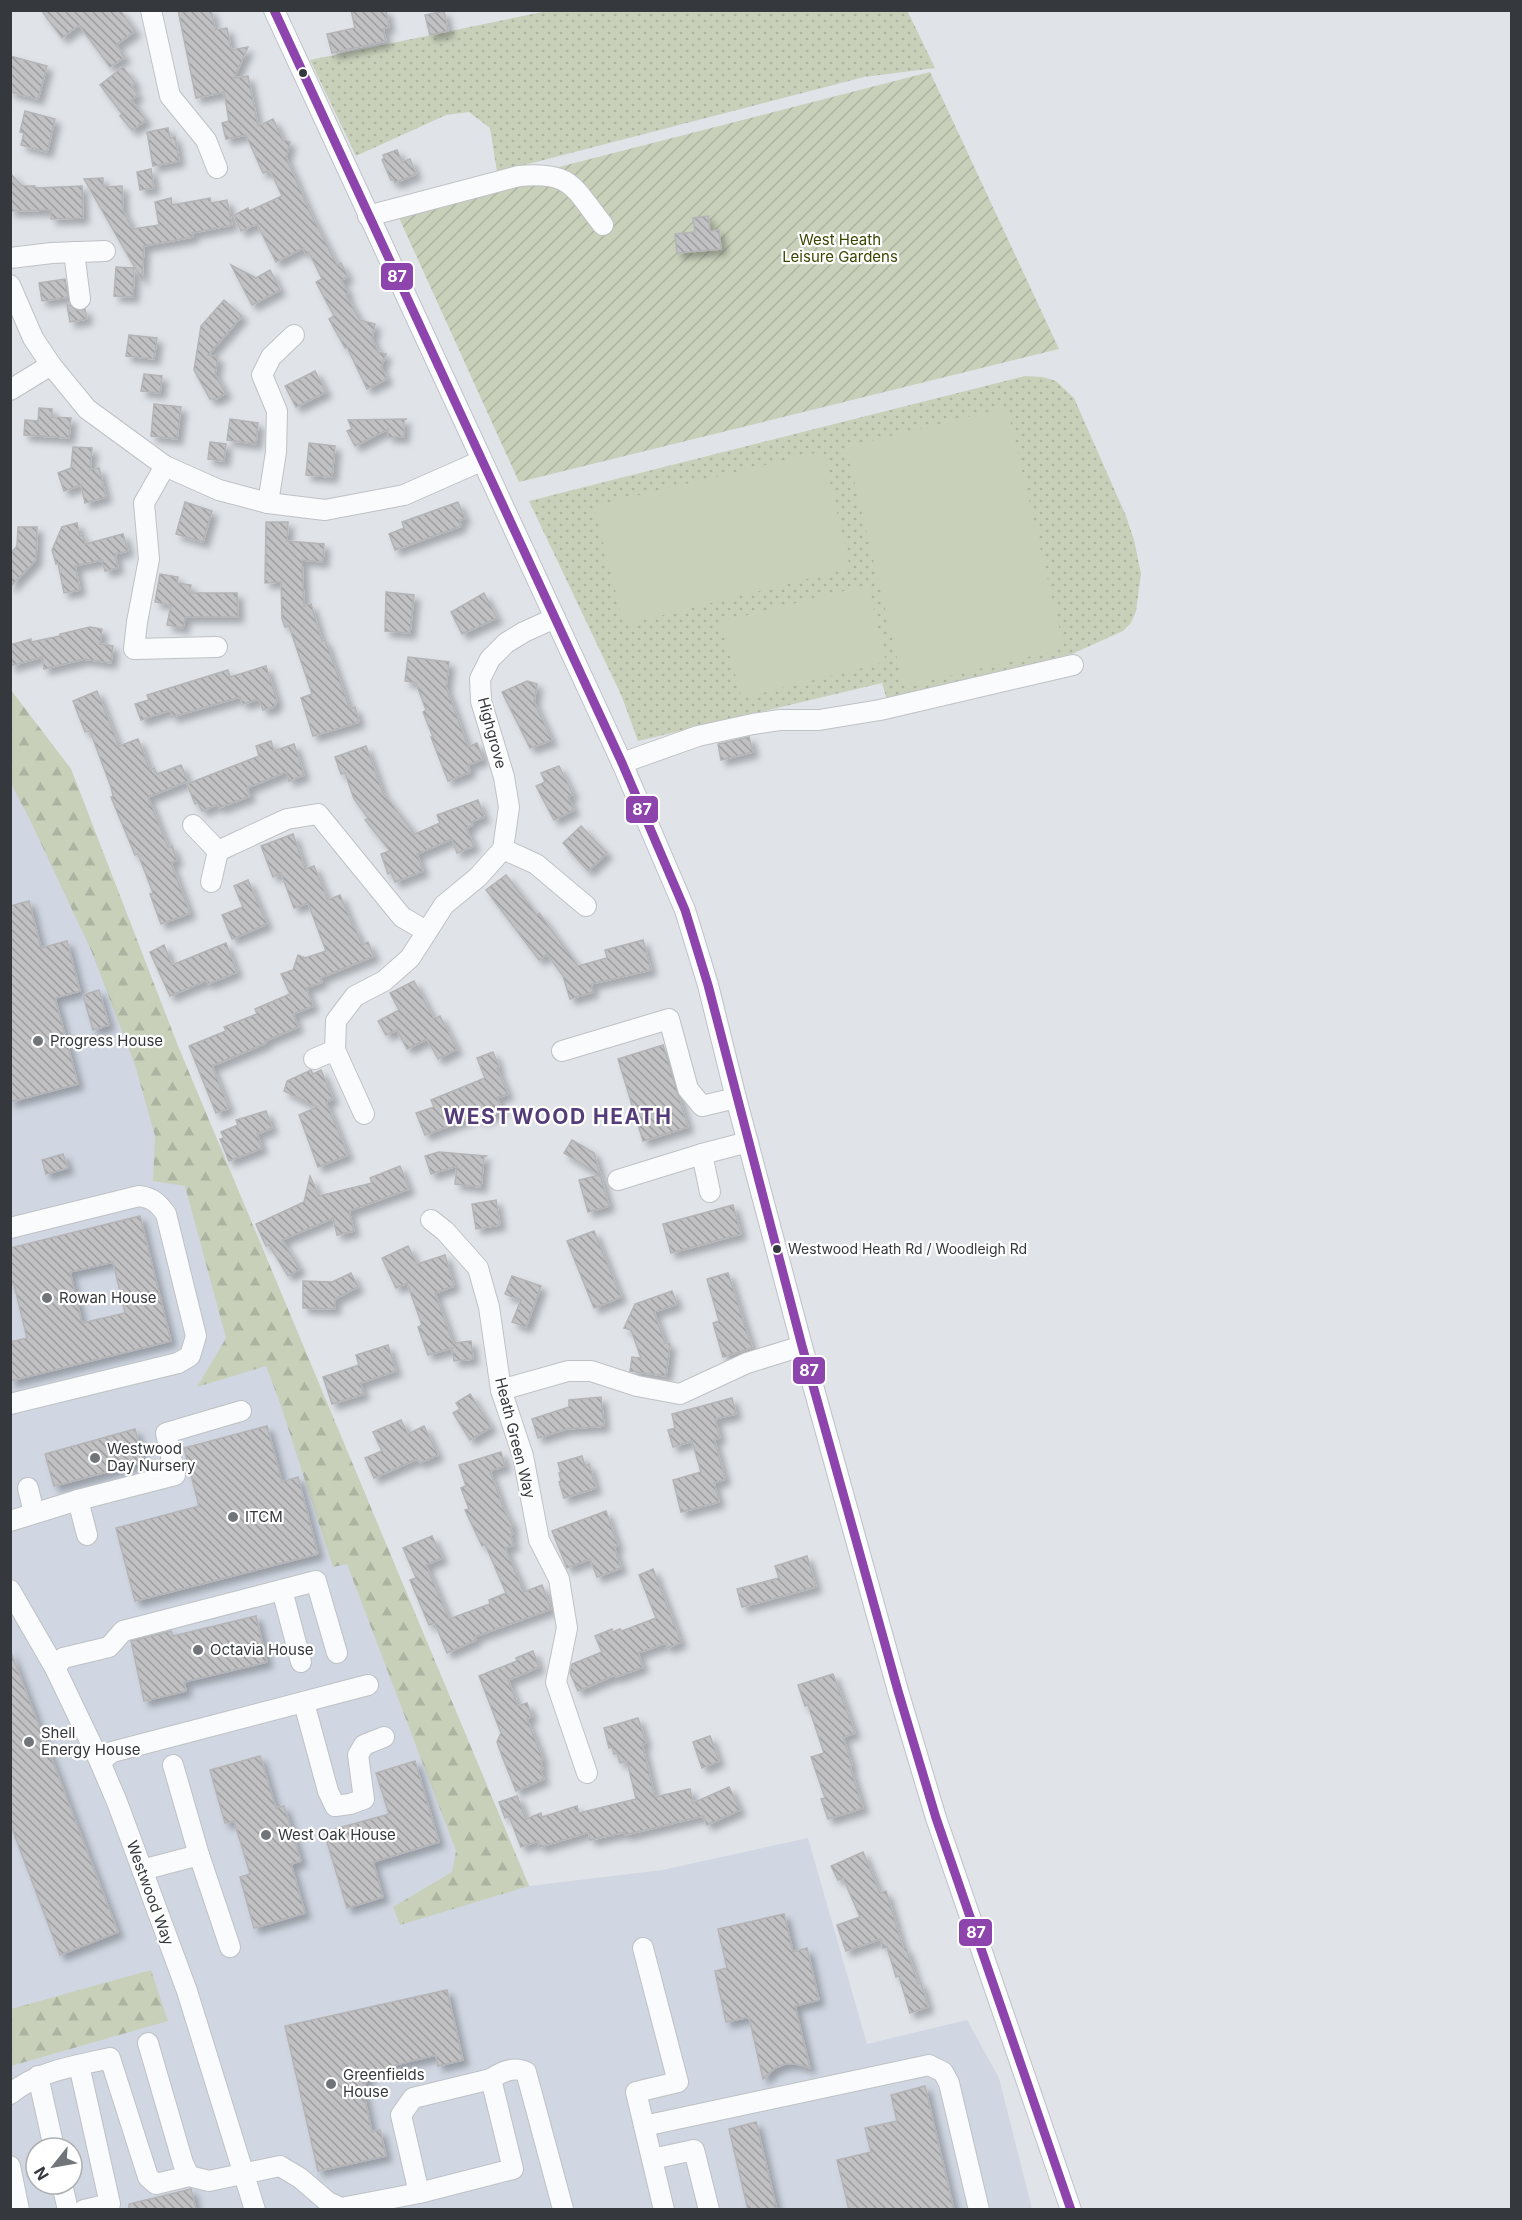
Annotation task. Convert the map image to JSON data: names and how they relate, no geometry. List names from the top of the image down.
{
  "streets": {
    "street": ["Highgrove", "Heath Green Way", "Westwood Way"]
  },
  "districts": ["WESTWOOD HEATH"],
  "parks": ["West Heath Leisure Gardens"],
  "places": [
    "Progress House",
    "Westwood Heath Rd / Woodleigh Rd",
    "Rowan House",
    "Westwood Day Nursery",
    "ITCM",
    "Octavia House",
    "Shell Energy House",
    "West Oak House",
    "Greenfields House"
  ],
  "lines": ["transit line 87"],
  "north": "bottom left"
}
